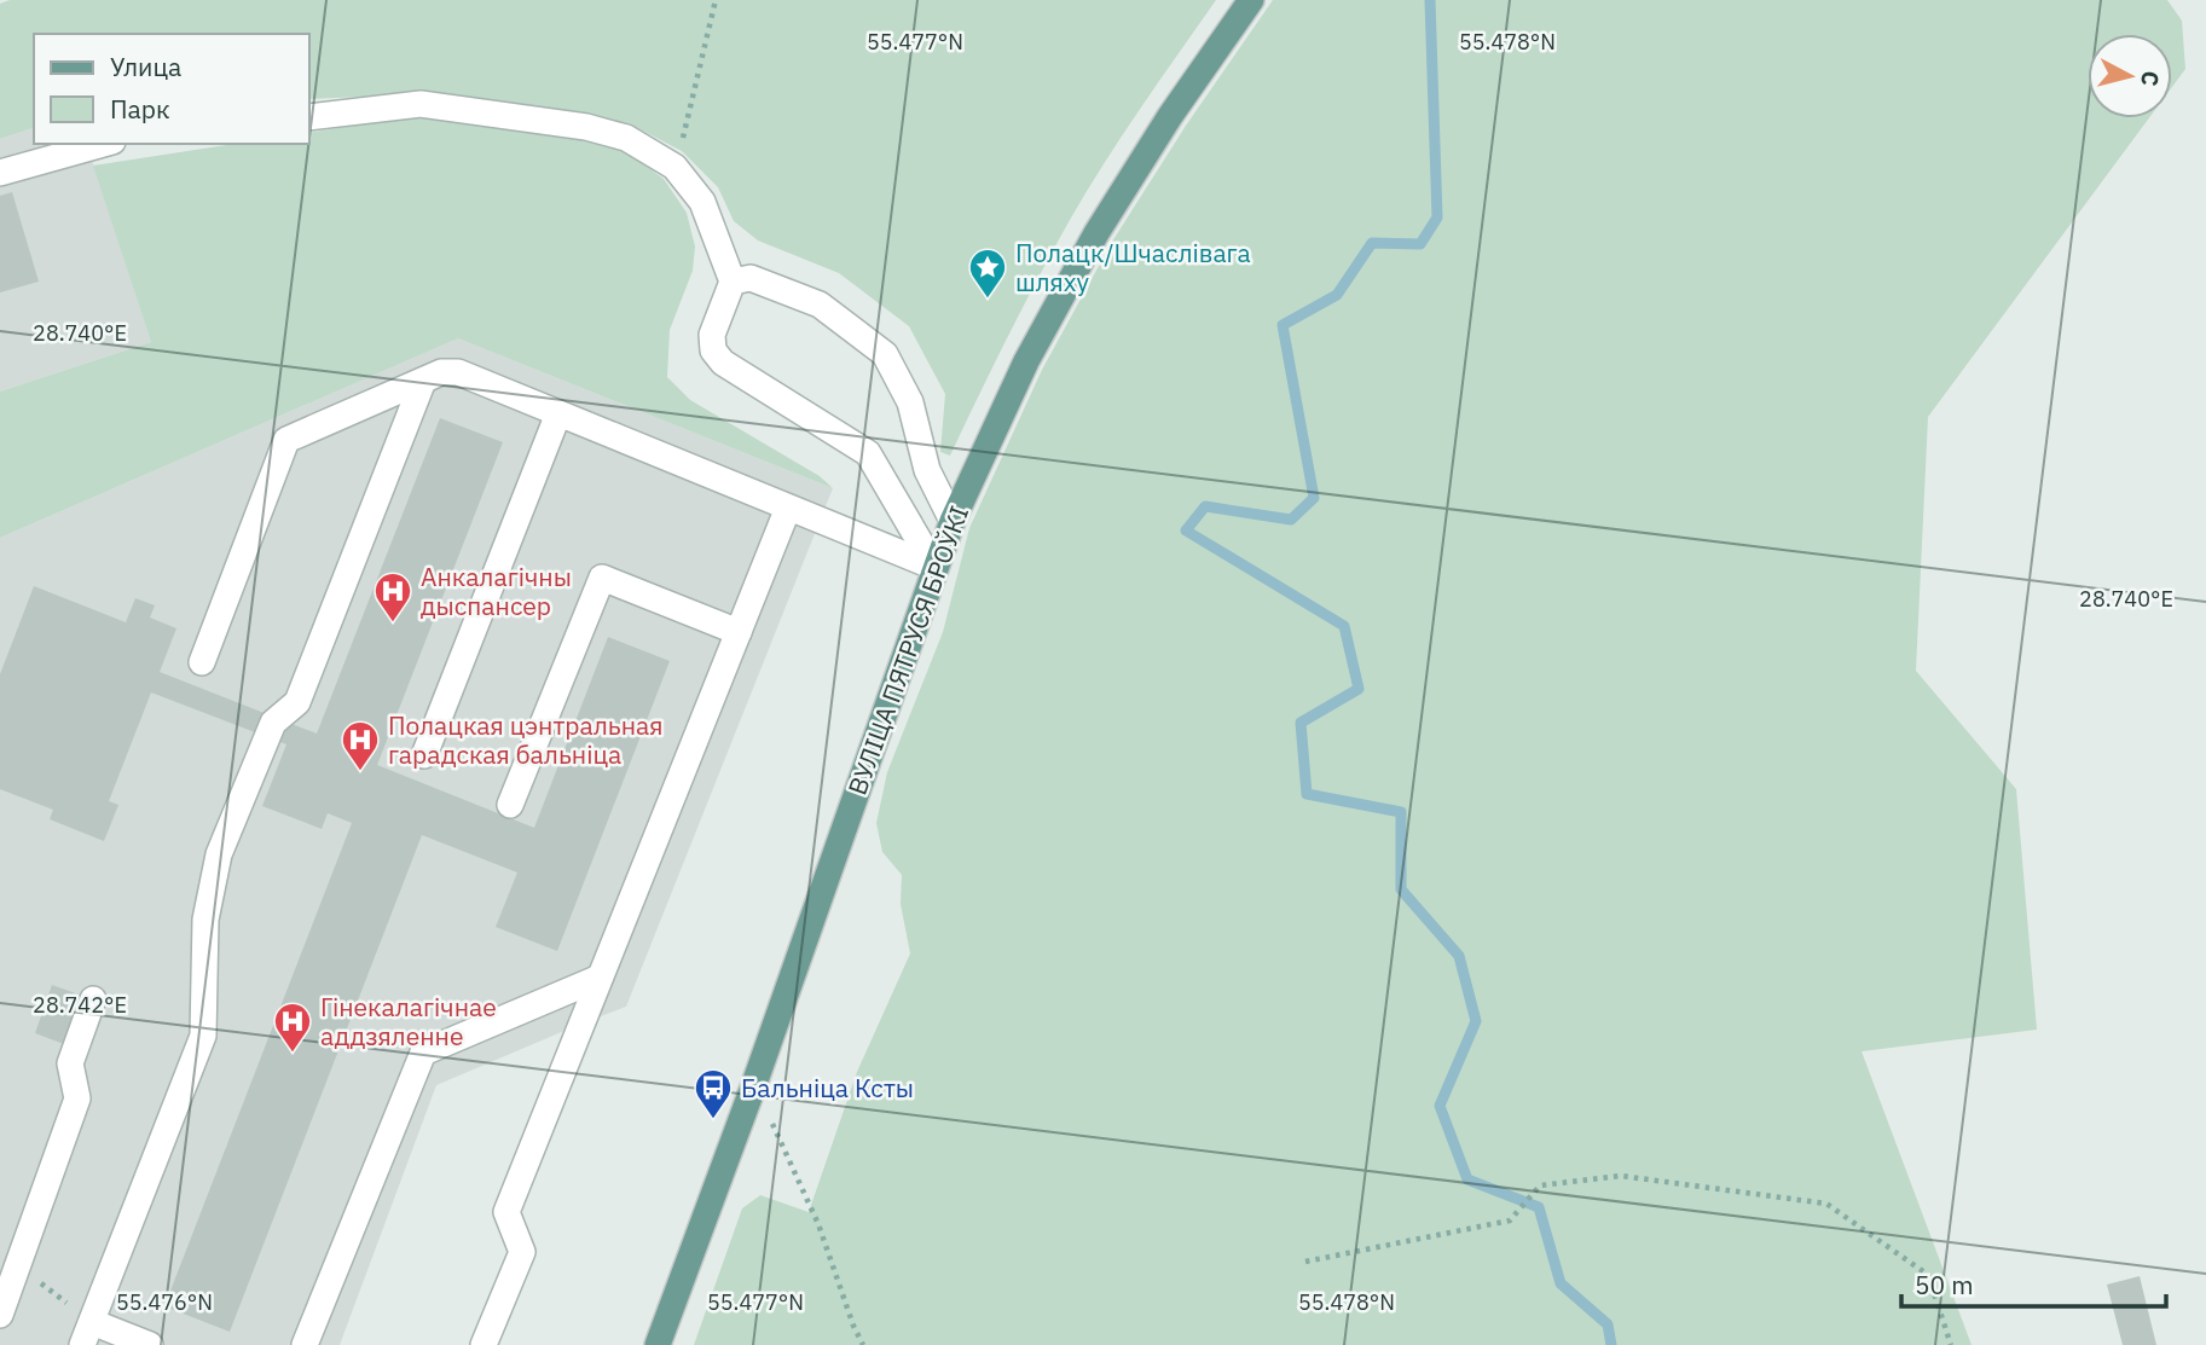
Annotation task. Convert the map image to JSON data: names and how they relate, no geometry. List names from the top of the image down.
{
  "streets": {
    "main road": ["ВУЛІЦА ПЯТРУСЯ БРОЎКІ"]
  },
  "places": {
    "place": ["Полацк/Шчаслівага шляху"],
    "hospital": ["Анкалагічны дыспансер", "Полацкая цэнтральная гарадская бальніца", "Гінекалагічнае аддзяленне"],
    "bus stop": ["Бальніца Ксты"]
  },
  "legend": ["Улица", "Парк"],
  "scale_bar": "50 m",
  "north": "right",
  "coordinates": [
    "55.477°N",
    "55.478°N",
    "28.740°E",
    "28.742°E",
    "55.476°N"
  ]
}
